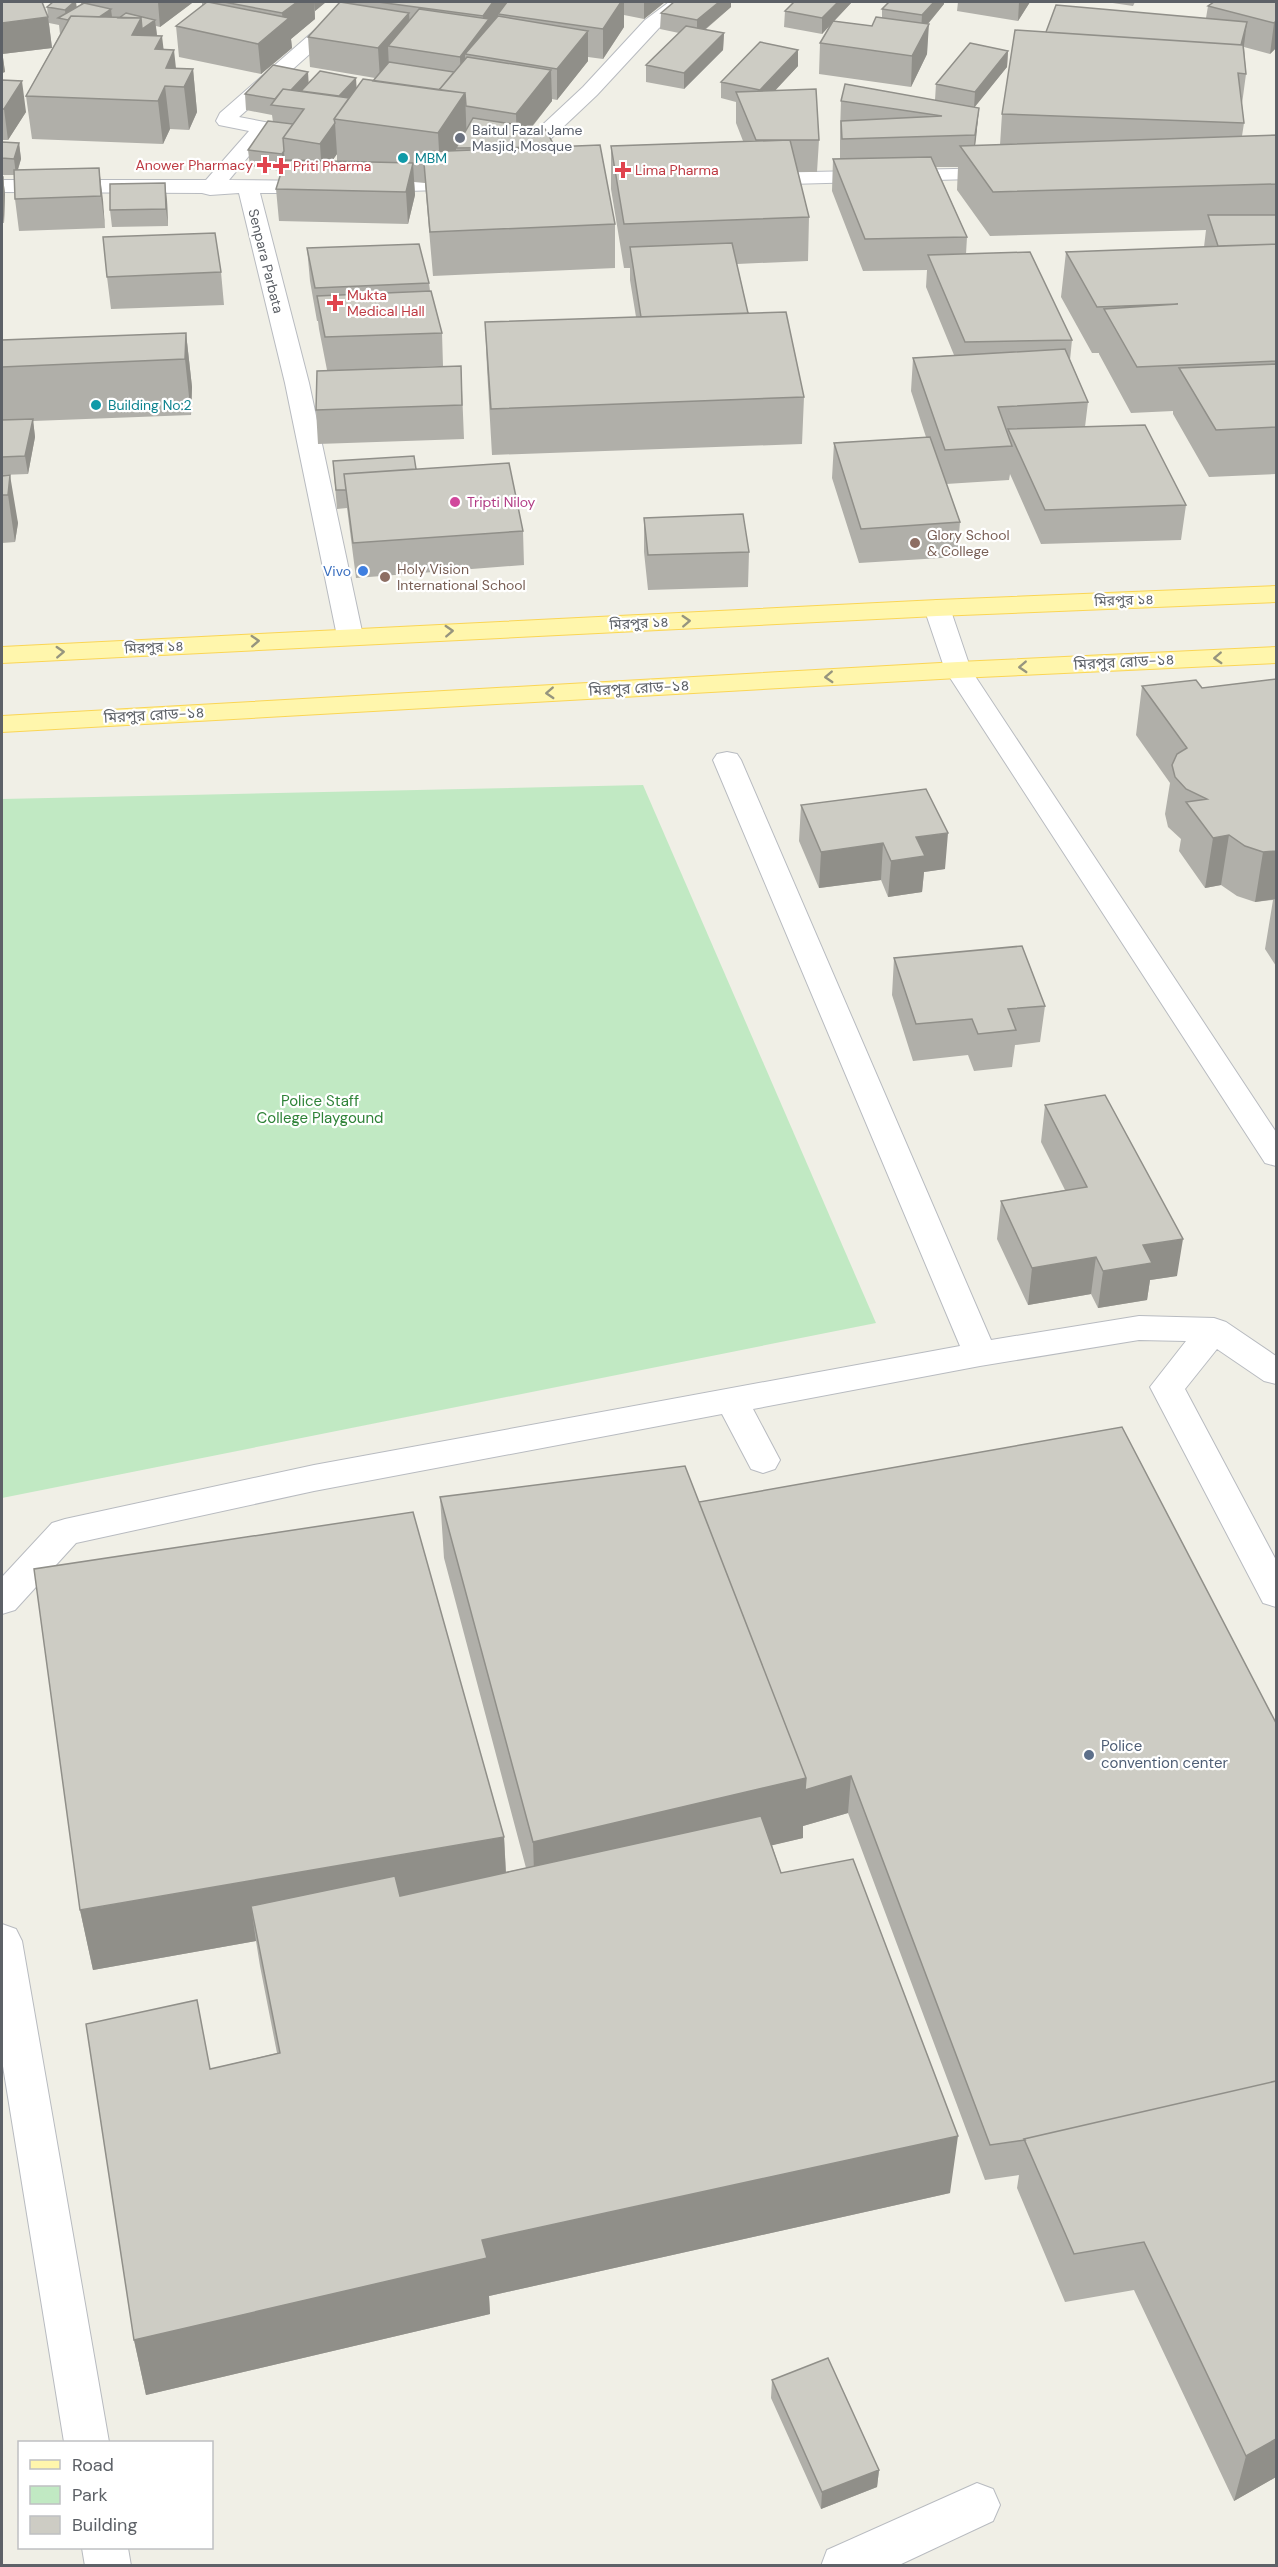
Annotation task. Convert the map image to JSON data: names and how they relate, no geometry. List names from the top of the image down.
{
  "streets": {
    "main road": ["মিরপুর ১৪", "মিরপুর রোড-১৪"],
    "street": ["Senpara Parbata"]
  },
  "crossings": [
    ["Senpara Parbata", "মিরপুর ১৪"]
  ],
  "one_way": ["মিরপুর ১৪", "মিরপুর রোড-১৪"],
  "parks": ["Police Staff College Playgound"],
  "places": {
    "other": [
      "Baitul Fazal Jame Masjid, Mosque",
      "MBM",
      "Building No:2",
      "Tripti Niloy",
      "Glory School & College",
      "Vivo",
      "Holy Vision International School",
      "Police convention center"
    ],
    "health": [
      "Anower Pharmacy",
      "Priti Pharma",
      "Lima Pharma",
      "Mukta Medical Hall"
    ]
  },
  "legend": ["Road", "Park", "Building"]
}
